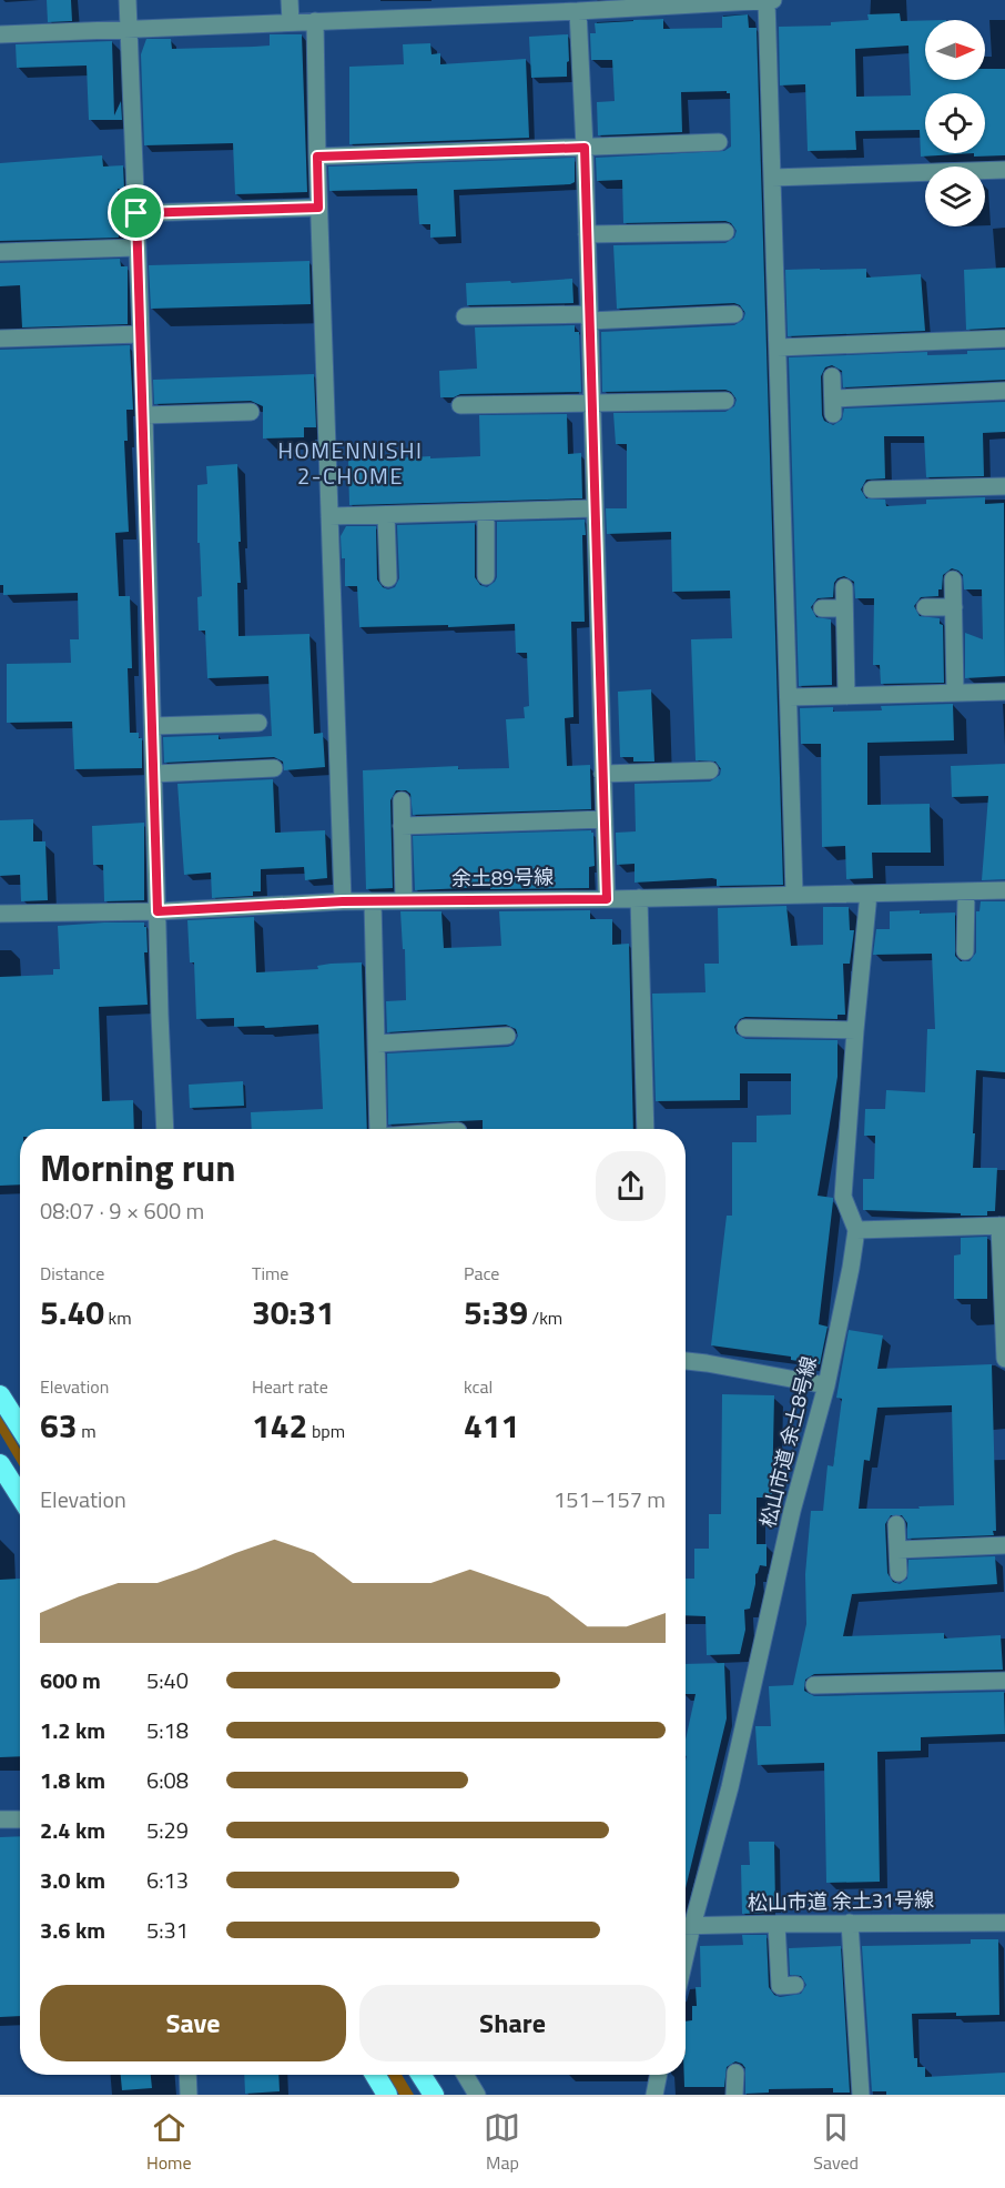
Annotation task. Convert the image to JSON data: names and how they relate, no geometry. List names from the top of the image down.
{
  "streets": {
    "street": ["余土89号線", "松山市道 余土8号線", "松山市道 余土31号線"]
  },
  "crossings": [
    ["余土89号線", "松山市道 余土8号線"]
  ],
  "districts": ["HOMENNISHI 2-CHOME"],
  "north": "right",
  "page": {
    "heading": ["Morning run", "08:07 · 9 × 600 m"],
    "stats": [
      ["Distance", "5.40 km"],
      ["Time", "30:31"],
      ["Pace", "5:39 /km"],
      ["Elevation", "63 m"],
      ["Heart rate", "142 bpm"],
      ["kcal", "411"]
    ],
    "chart": ["Elevation", "151–157 m"],
    "list": [
      {
        "name": "600 m",
        "note": "5:40"
      },
      {
        "name": "1.2 km",
        "note": "5:18"
      },
      {
        "name": "1.8 km",
        "note": "6:08"
      },
      {
        "name": "2.4 km",
        "note": "5:29"
      },
      {
        "name": "3.0 km",
        "note": "6:13"
      },
      {
        "name": "3.6 km",
        "note": "5:31"
      }
    ],
    "buttons": ["Save", "Share"],
    "tabs": ["Home", "Map", "Saved"]
  }
}
